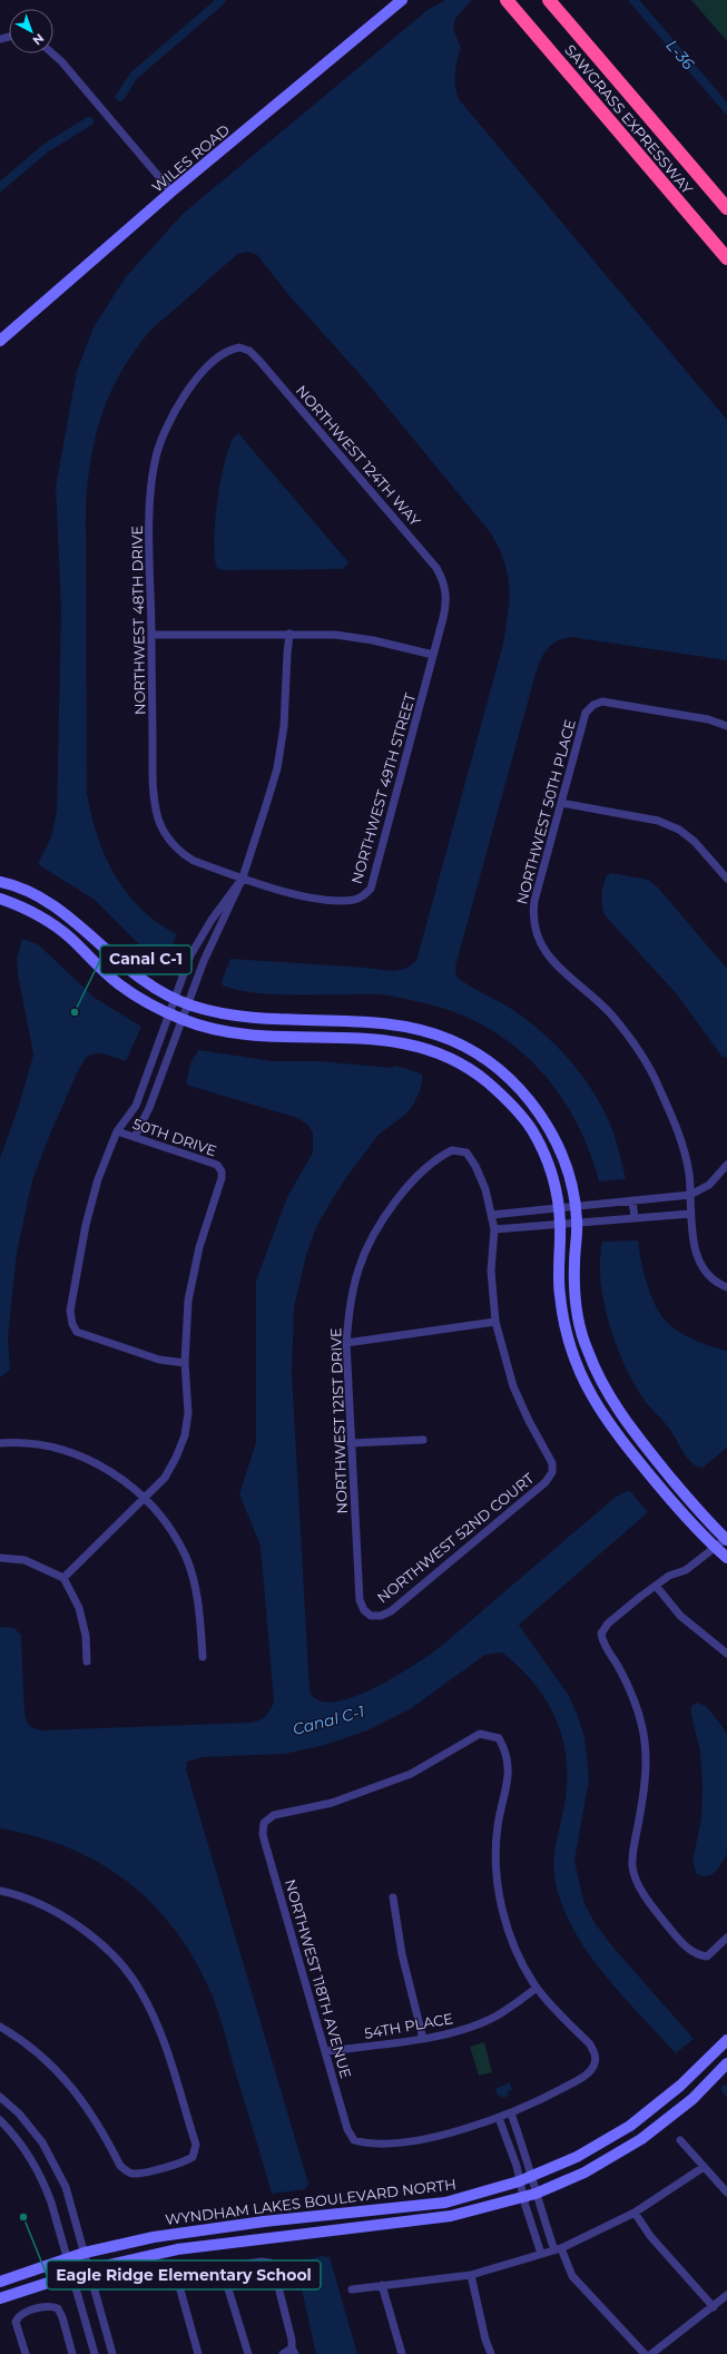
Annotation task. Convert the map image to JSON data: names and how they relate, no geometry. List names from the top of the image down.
{
  "streets": {
    "highway": ["SAWGRASS EXPRESSWAY"],
    "street": [
      "WILES ROAD",
      "NORTHWEST 124TH WAY",
      "NORTHWEST 48TH DRIVE",
      "NORTHWEST 49TH STREET",
      "NORTHWEST 50TH PLACE",
      "50TH DRIVE",
      "NORTHWEST 121ST DRIVE",
      "NORTHWEST 52ND COURT",
      "NORTHWEST 118TH AVENUE",
      "54TH PLACE",
      "WYNDHAM LAKES BOULEVARD NORTH"
    ]
  },
  "crossings": [
    ["NORTHWEST 124TH WAY", "NORTHWEST 48TH DRIVE"],
    ["NORTHWEST 124TH WAY", "NORTHWEST 49TH STREET"],
    ["NORTHWEST 48TH DRIVE", "NORTHWEST 49TH STREET"],
    ["NORTHWEST 121ST DRIVE", "NORTHWEST 52ND COURT"],
    ["NORTHWEST 118TH AVENUE", "54TH PLACE"]
  ],
  "water": ["L-36", "Canal C-1"],
  "places": ["Canal C-1", "Eagle Ridge Elementary School"],
  "north": "bottom right"
}
